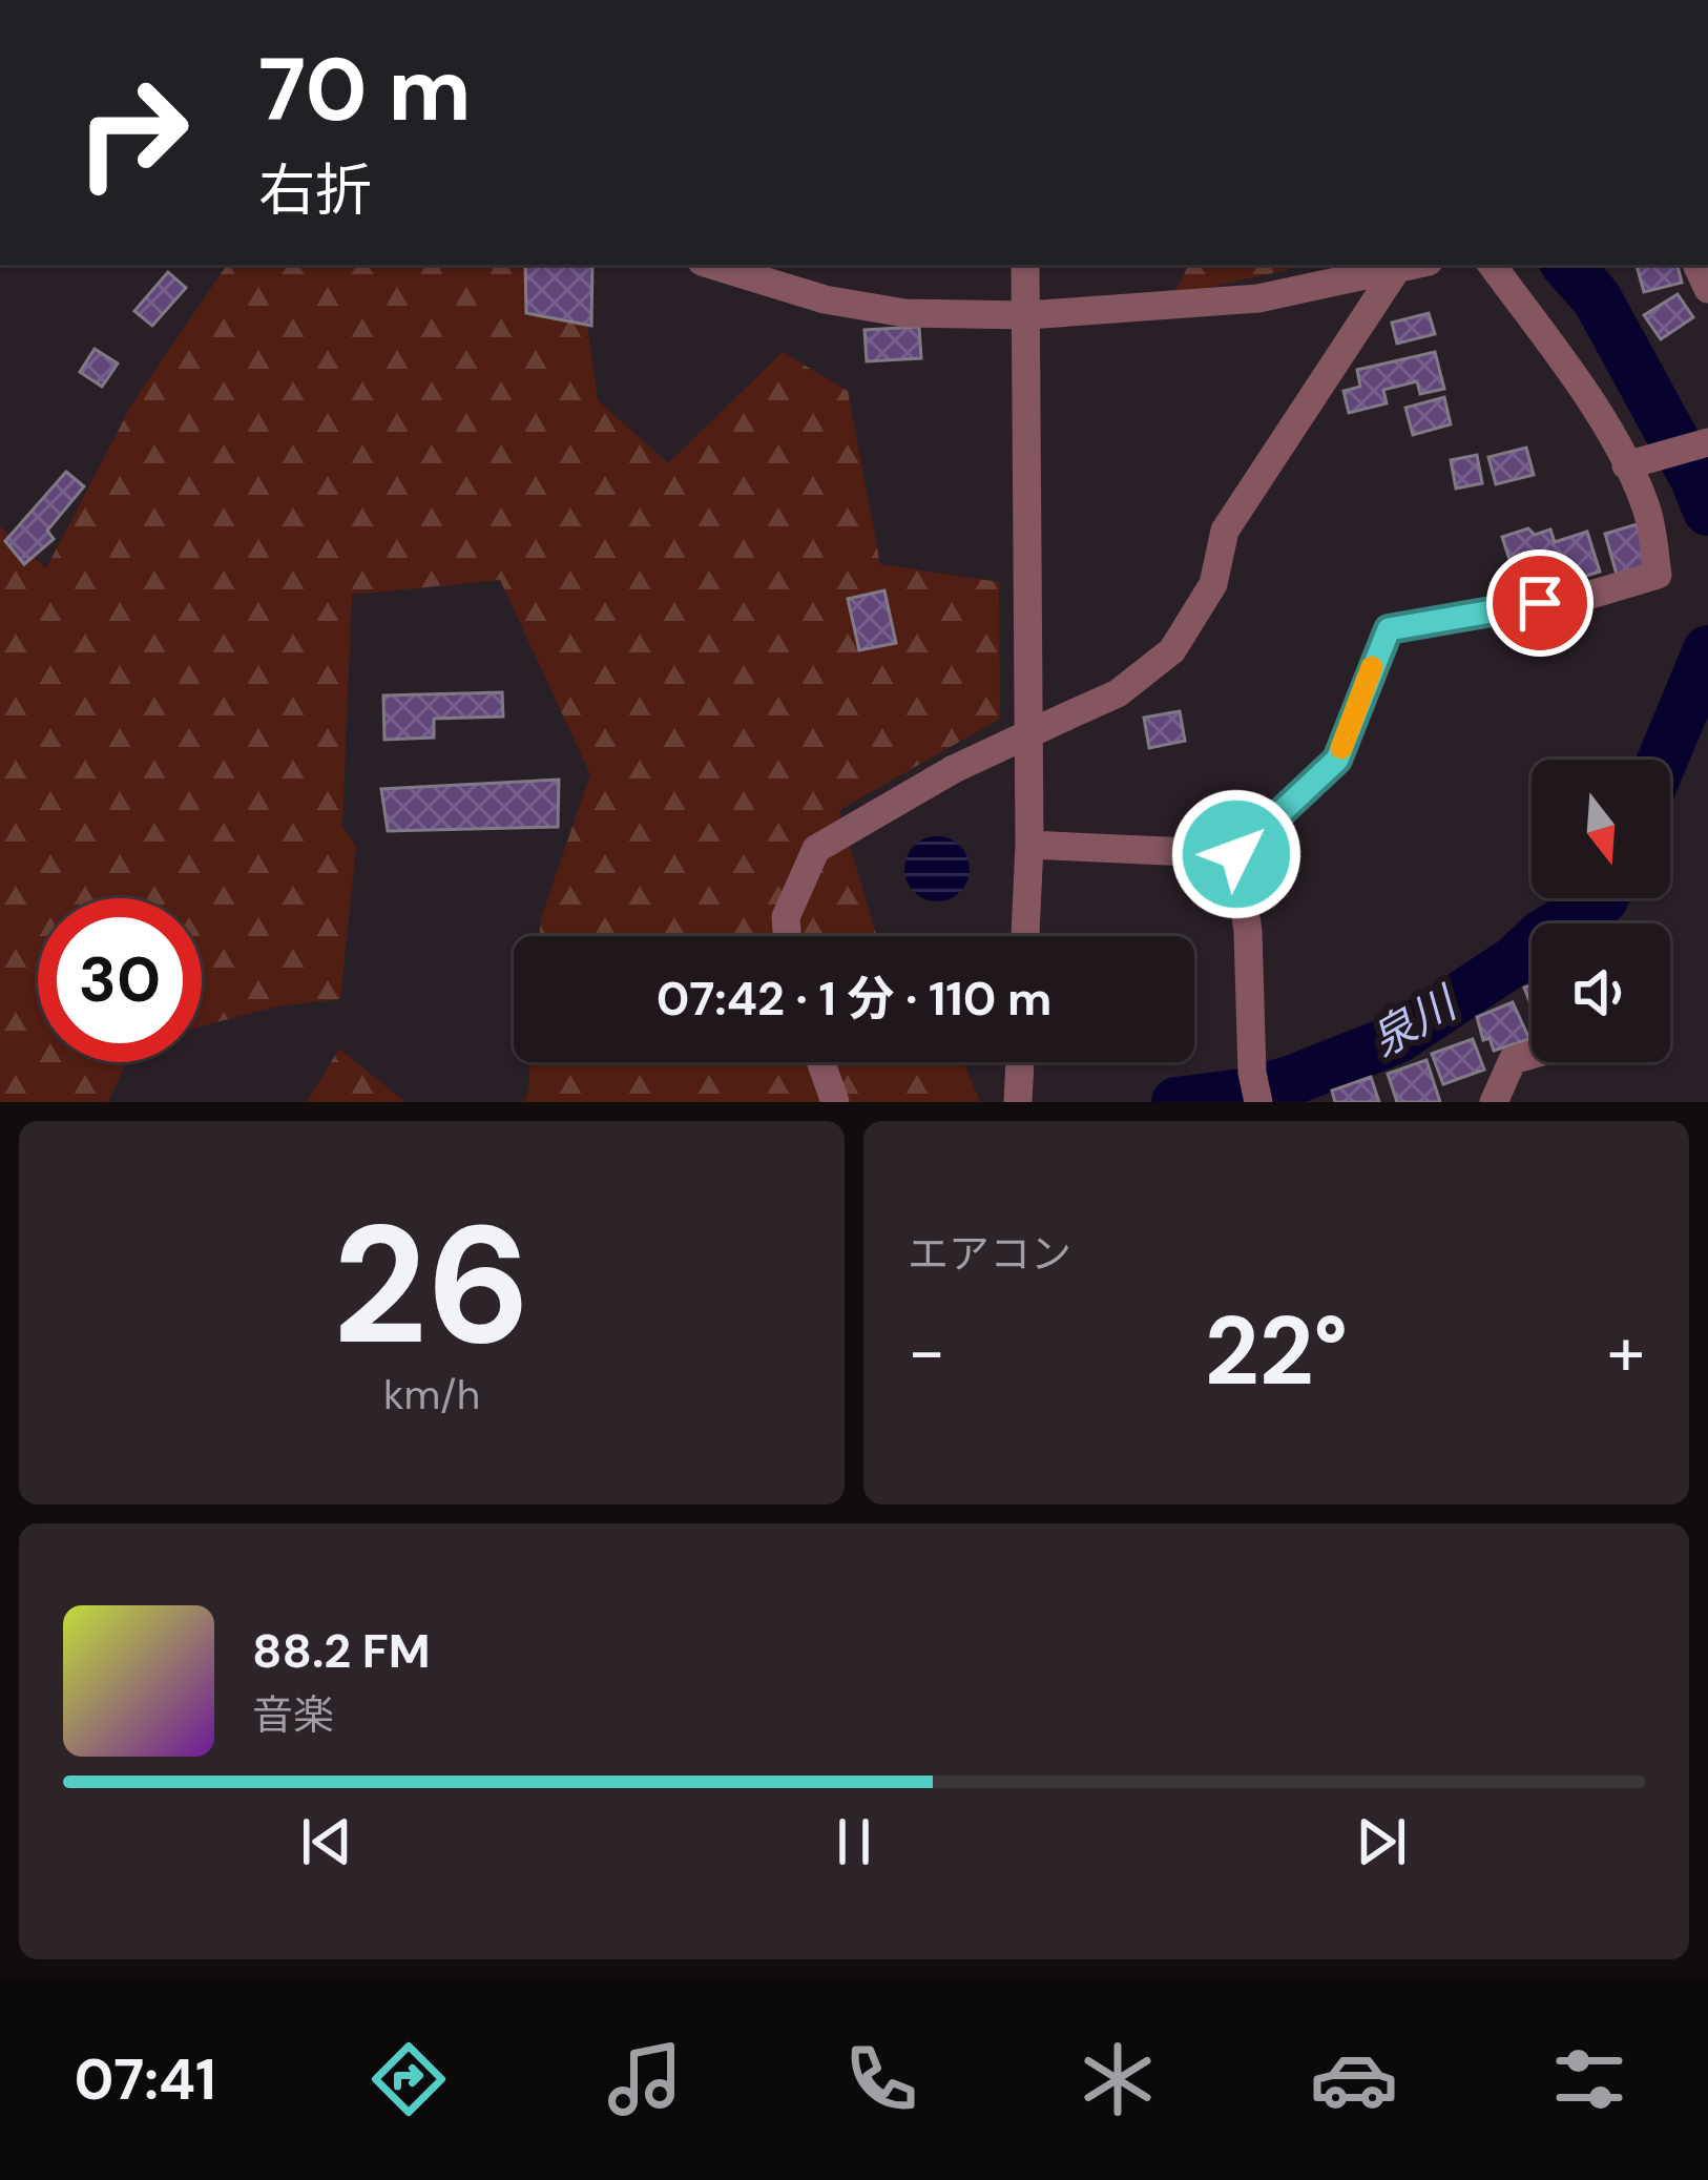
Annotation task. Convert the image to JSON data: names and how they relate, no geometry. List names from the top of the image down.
{
  "water": ["泉川"],
  "north": "bottom",
  "page": {
    "turn": ["70 m", "右折"],
    "limit": "30",
    "trip": "07:42 · 1 分 · 110 m",
    "tile": [
      ["26", "km/h"],
      "エアコン"
    ],
    "heat": ["−", "22°", "+"],
    "song": ["88.2 FM", "音楽"],
    "tabs": "07:41"
  }
}
